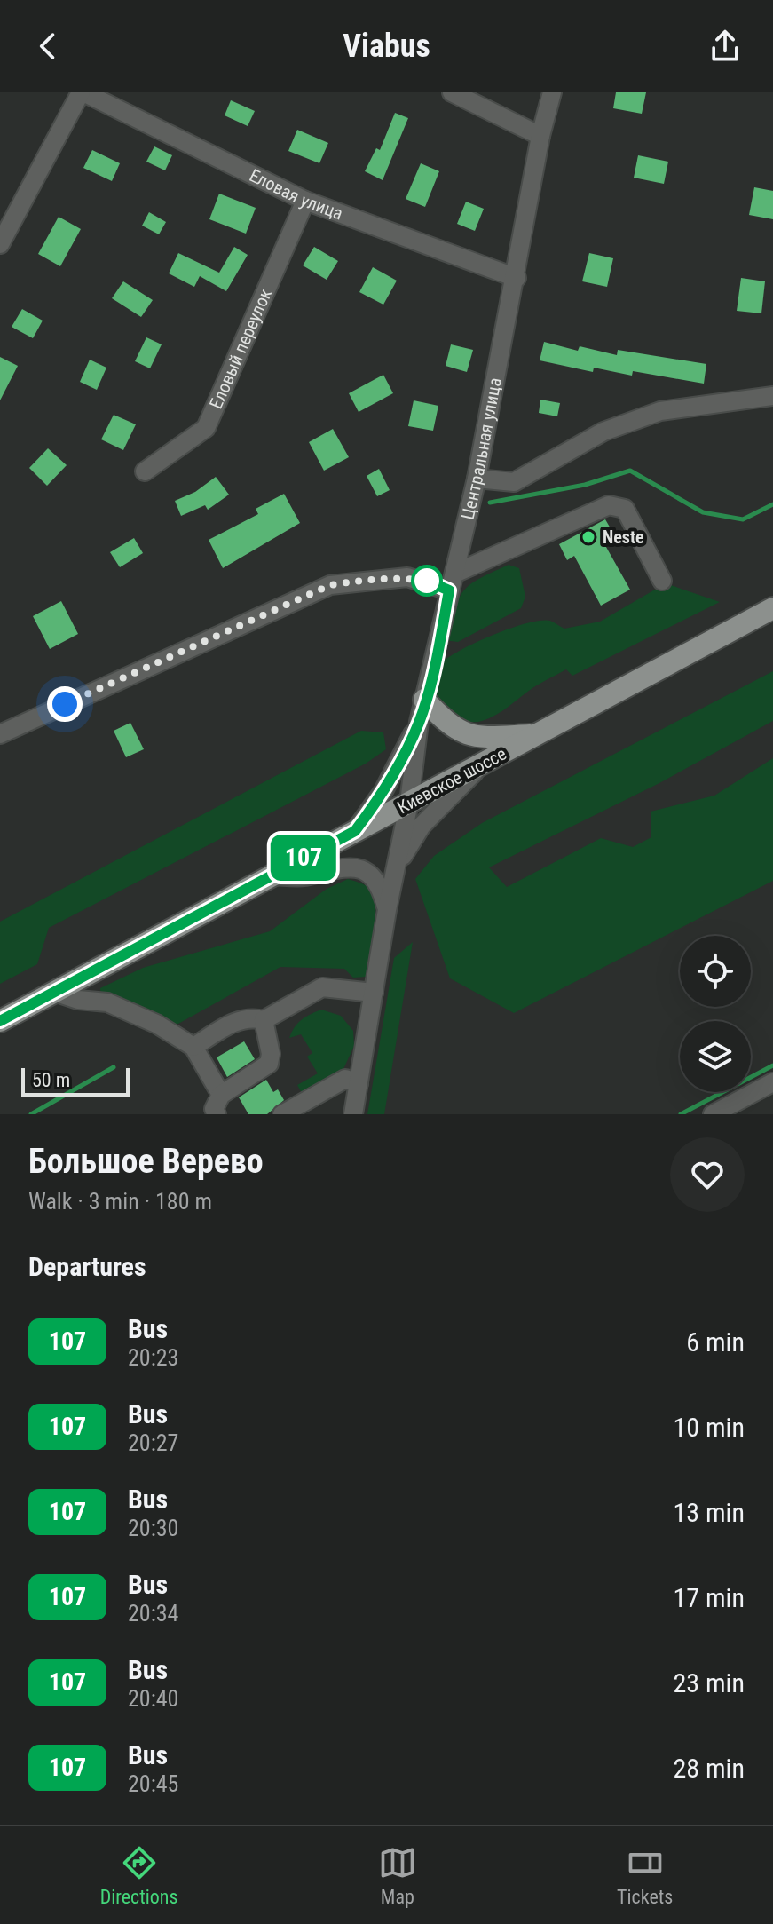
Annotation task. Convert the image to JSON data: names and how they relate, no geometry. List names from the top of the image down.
{
  "streets": {
    "main road": ["Киевское шоссе"],
    "street": ["Еловая улица", "Еловый переулок", "Центральная улица"]
  },
  "crossings": [
    ["Еловая улица", "Еловый переулок"],
    ["Еловая улица", "Центральная улица"],
    ["Центральная улица", "Киевское шоссе"]
  ],
  "places": ["Neste"],
  "lines": ["bus line 107"],
  "scale_bar": "50 m",
  "page": {
    "header": "Viabus",
    "on_map": "107",
    "scale": "50 m",
    "heading": [
      ["Большое Верево", "Walk · 3 min · 180 m"],
      "Departures"
    ],
    "list": [
      {
        "mark": "107",
        "name": "Bus",
        "note": "20:23",
        "value": "6 min"
      },
      {
        "mark": "107",
        "name": "Bus",
        "note": "20:27",
        "value": "10 min"
      },
      {
        "mark": "107",
        "name": "Bus",
        "note": "20:30",
        "value": "13 min"
      },
      {
        "mark": "107",
        "name": "Bus",
        "note": "20:34",
        "value": "17 min"
      },
      {
        "mark": "107",
        "name": "Bus",
        "note": "20:40",
        "value": "23 min"
      },
      {
        "mark": "107",
        "name": "Bus",
        "note": "20:45",
        "value": "28 min"
      }
    ],
    "tabs": ["Directions", "Map", "Tickets"]
  }
}
